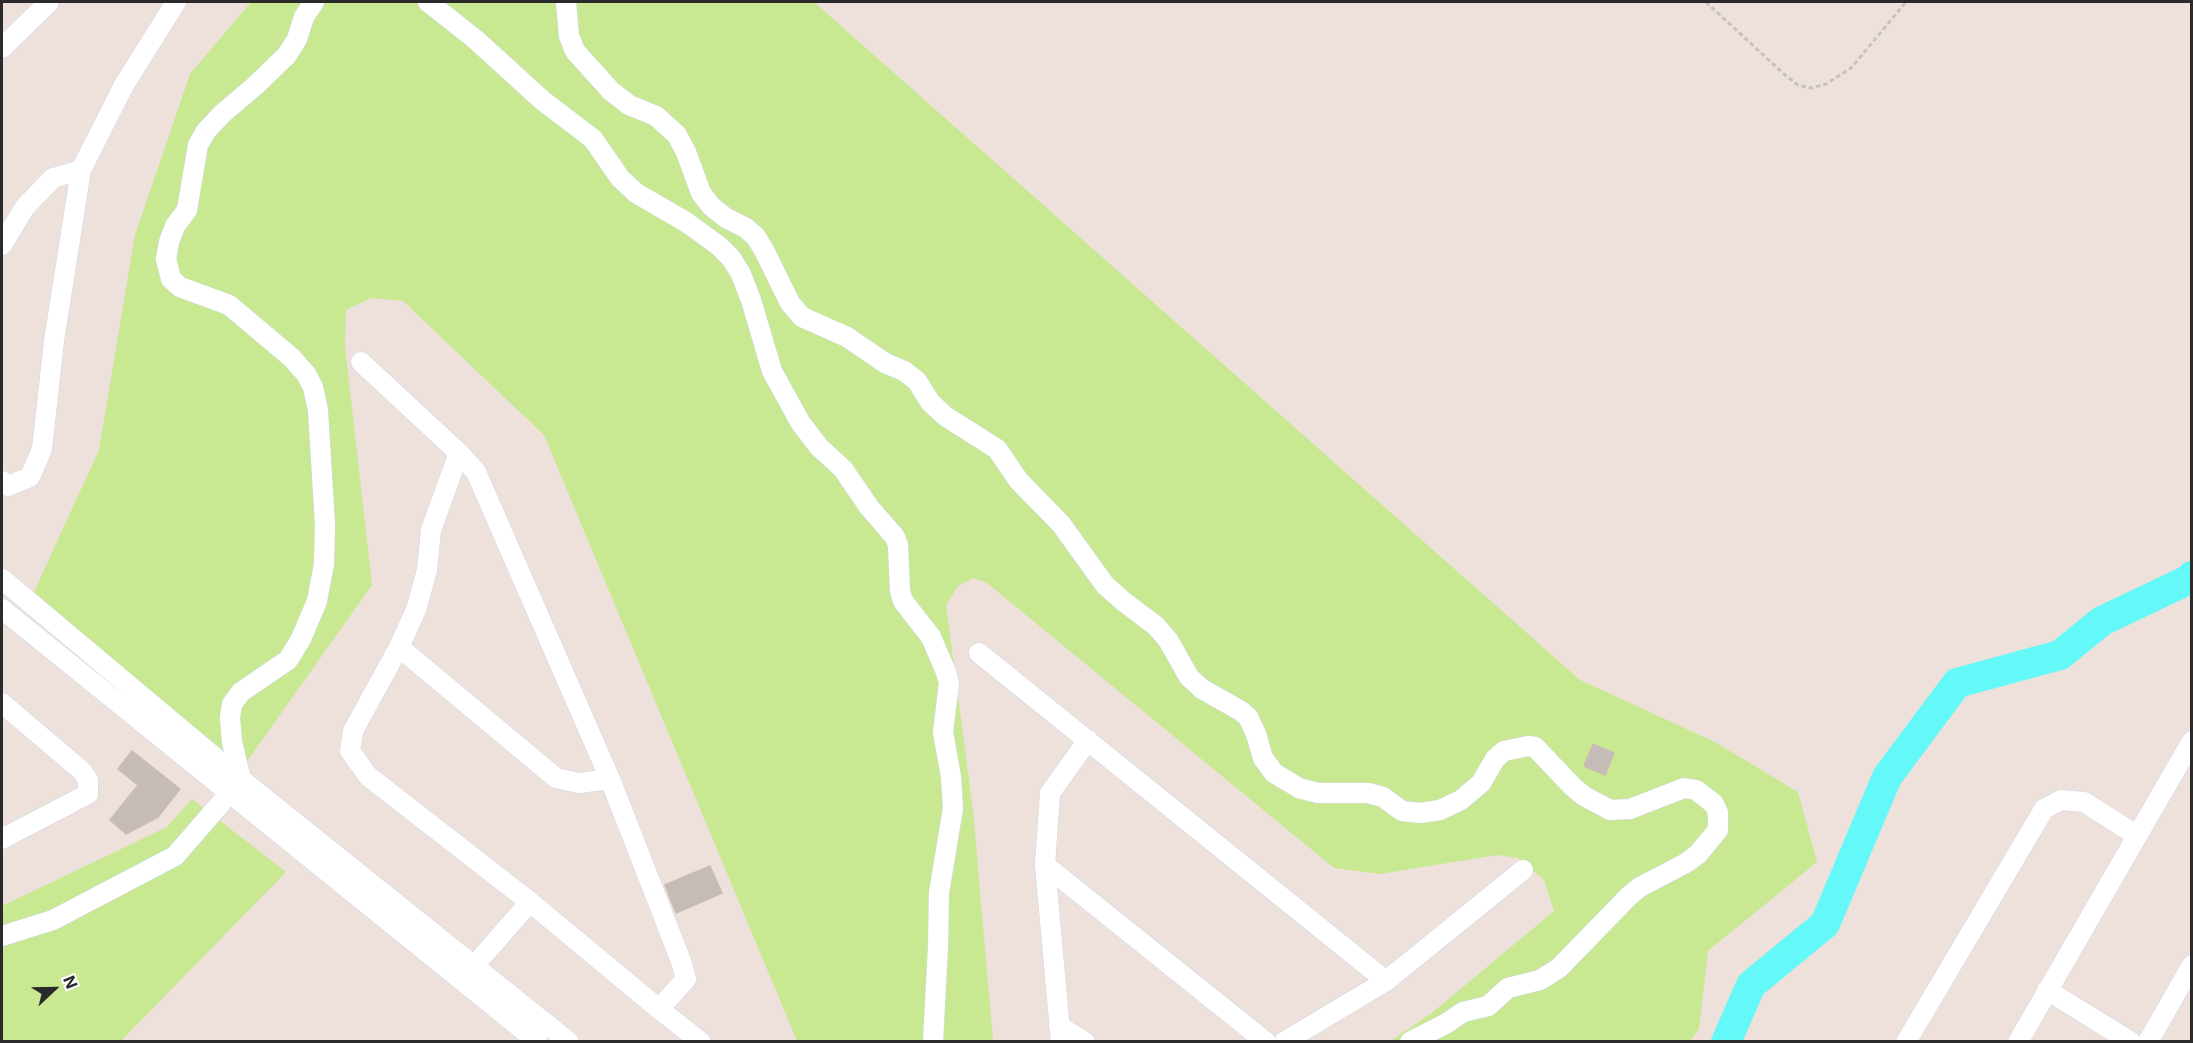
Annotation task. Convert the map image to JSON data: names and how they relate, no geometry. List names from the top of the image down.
{
  "north": "right"
}
